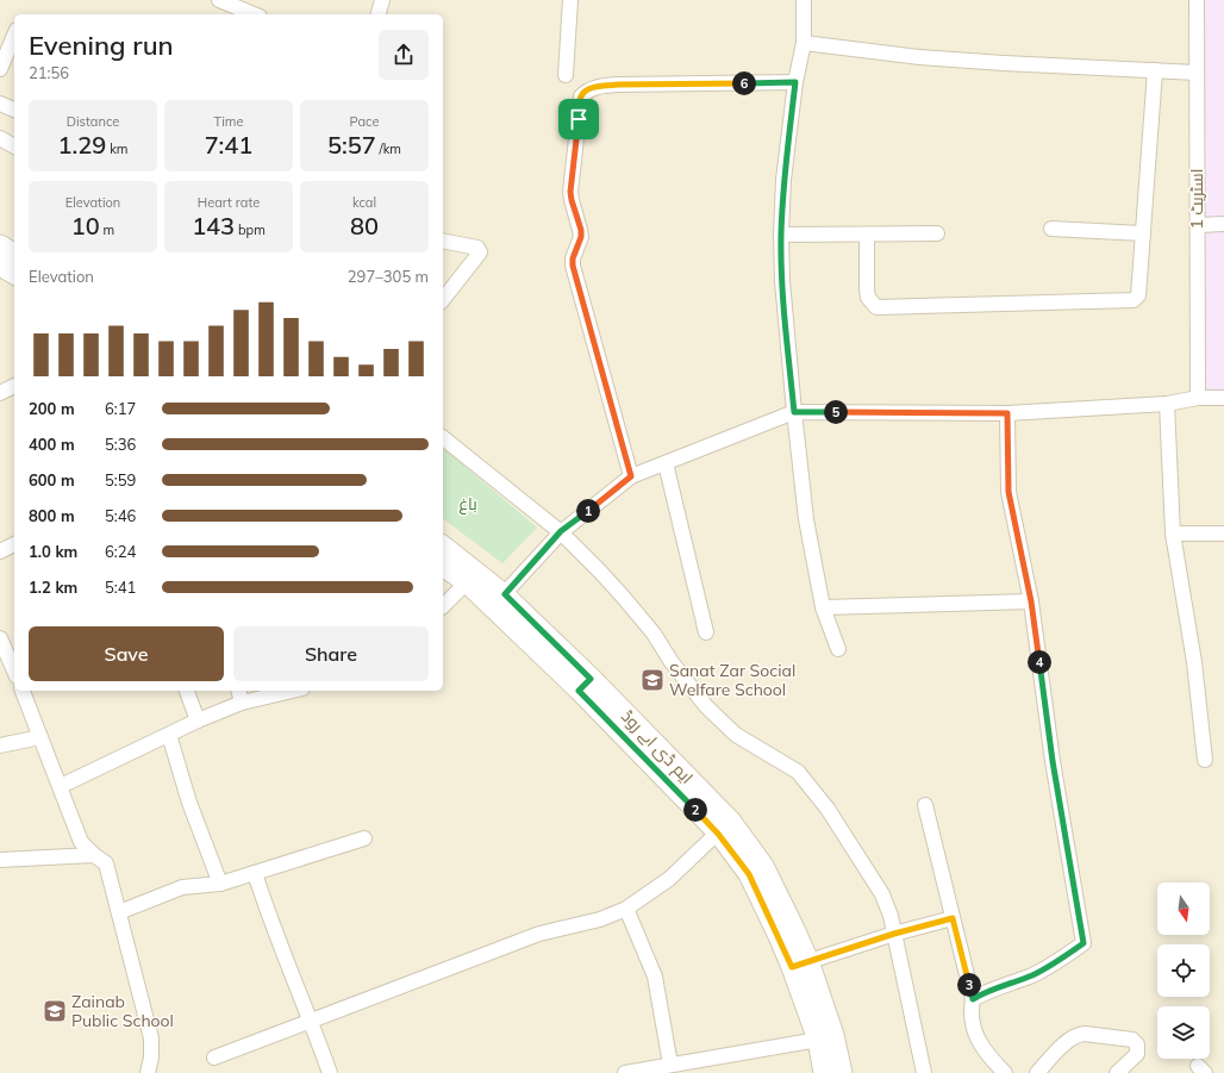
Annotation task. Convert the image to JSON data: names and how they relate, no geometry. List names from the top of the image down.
{
  "streets": {
    "main road": ["ایم ڈی اے روڈ"],
    "street": ["اسٹریٹ 1"]
  },
  "parks": ["باغ"],
  "places": {
    "school or university": ["Sanat Zar Social Welfare School", "Zainab Public School"]
  },
  "north": "bottom",
  "page": {
    "heading": ["Evening run", "21:56"],
    "pins": [
      "6",
      "5",
      "1",
      "4",
      "2",
      "3"
    ],
    "stats": [
      ["Distance", "1.29 km"],
      ["Time", "7:41"],
      ["Pace", "5:57 /km"],
      ["Elevation", "10 m"],
      ["Heart rate", "143 bpm"],
      ["kcal", "80"]
    ],
    "chart": ["Elevation", "297–305 m"],
    "list": [
      {
        "name": "200 m",
        "note": "6:17"
      },
      {
        "name": "400 m",
        "note": "5:36"
      },
      {
        "name": "600 m",
        "note": "5:59"
      },
      {
        "name": "800 m",
        "note": "5:46"
      },
      {
        "name": "1.0 km",
        "note": "6:24"
      },
      {
        "name": "1.2 km",
        "note": "5:41"
      }
    ],
    "buttons": ["Save", "Share"]
  }
}
